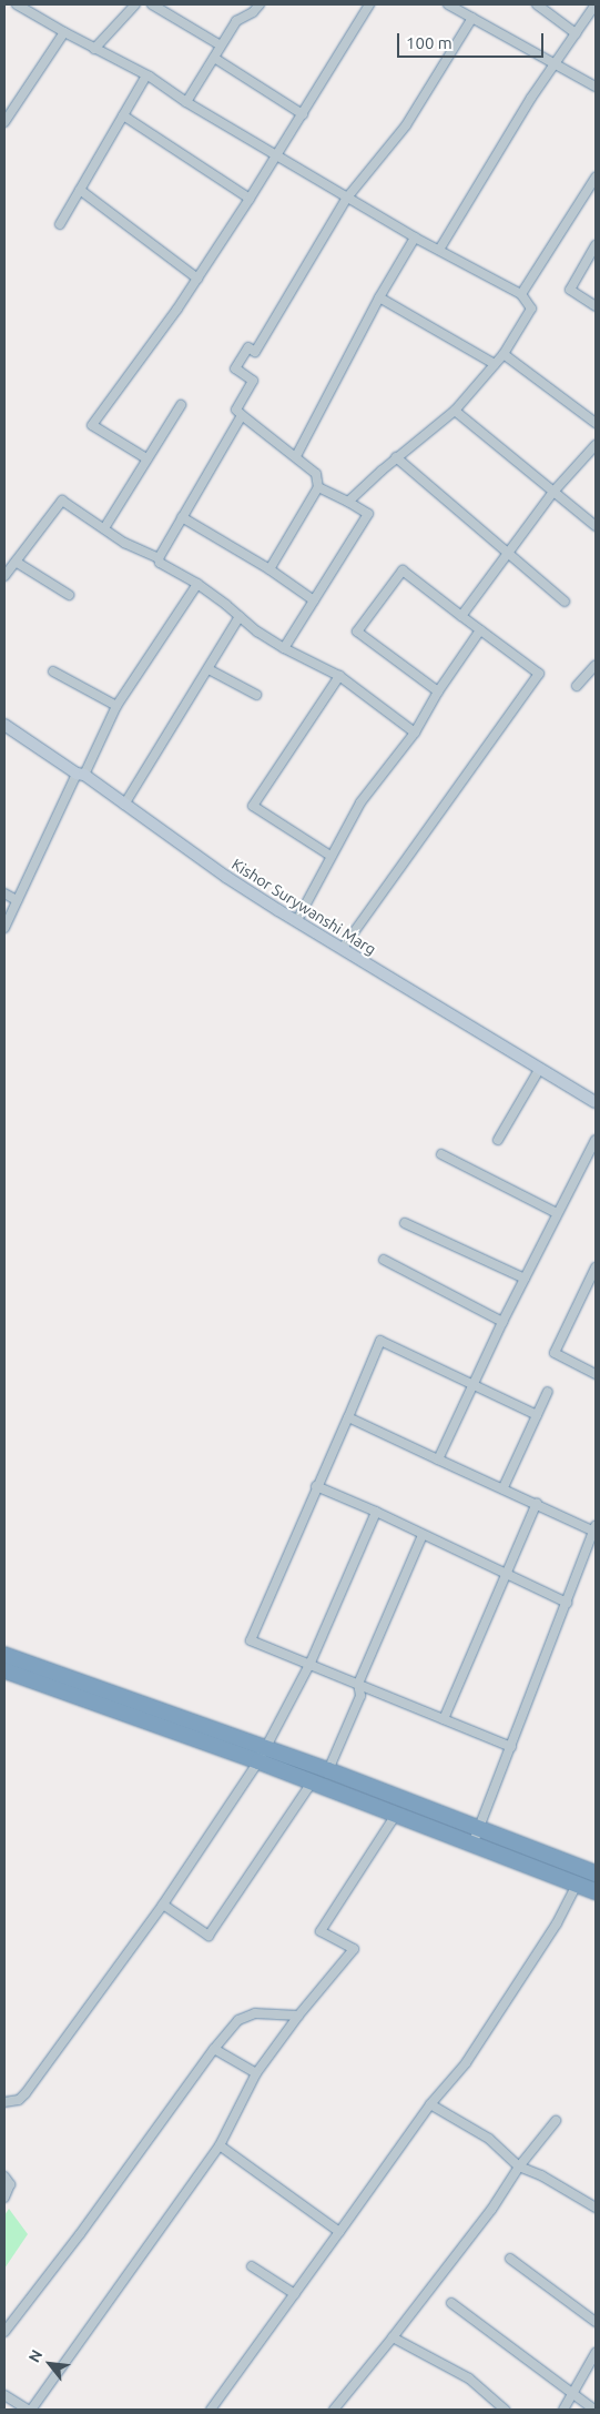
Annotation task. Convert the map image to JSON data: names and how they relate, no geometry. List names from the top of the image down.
{
  "streets": {
    "street": ["Kishor Surywanshi Marg"]
  },
  "scale_bar": "100 m",
  "north": "top left"
}
